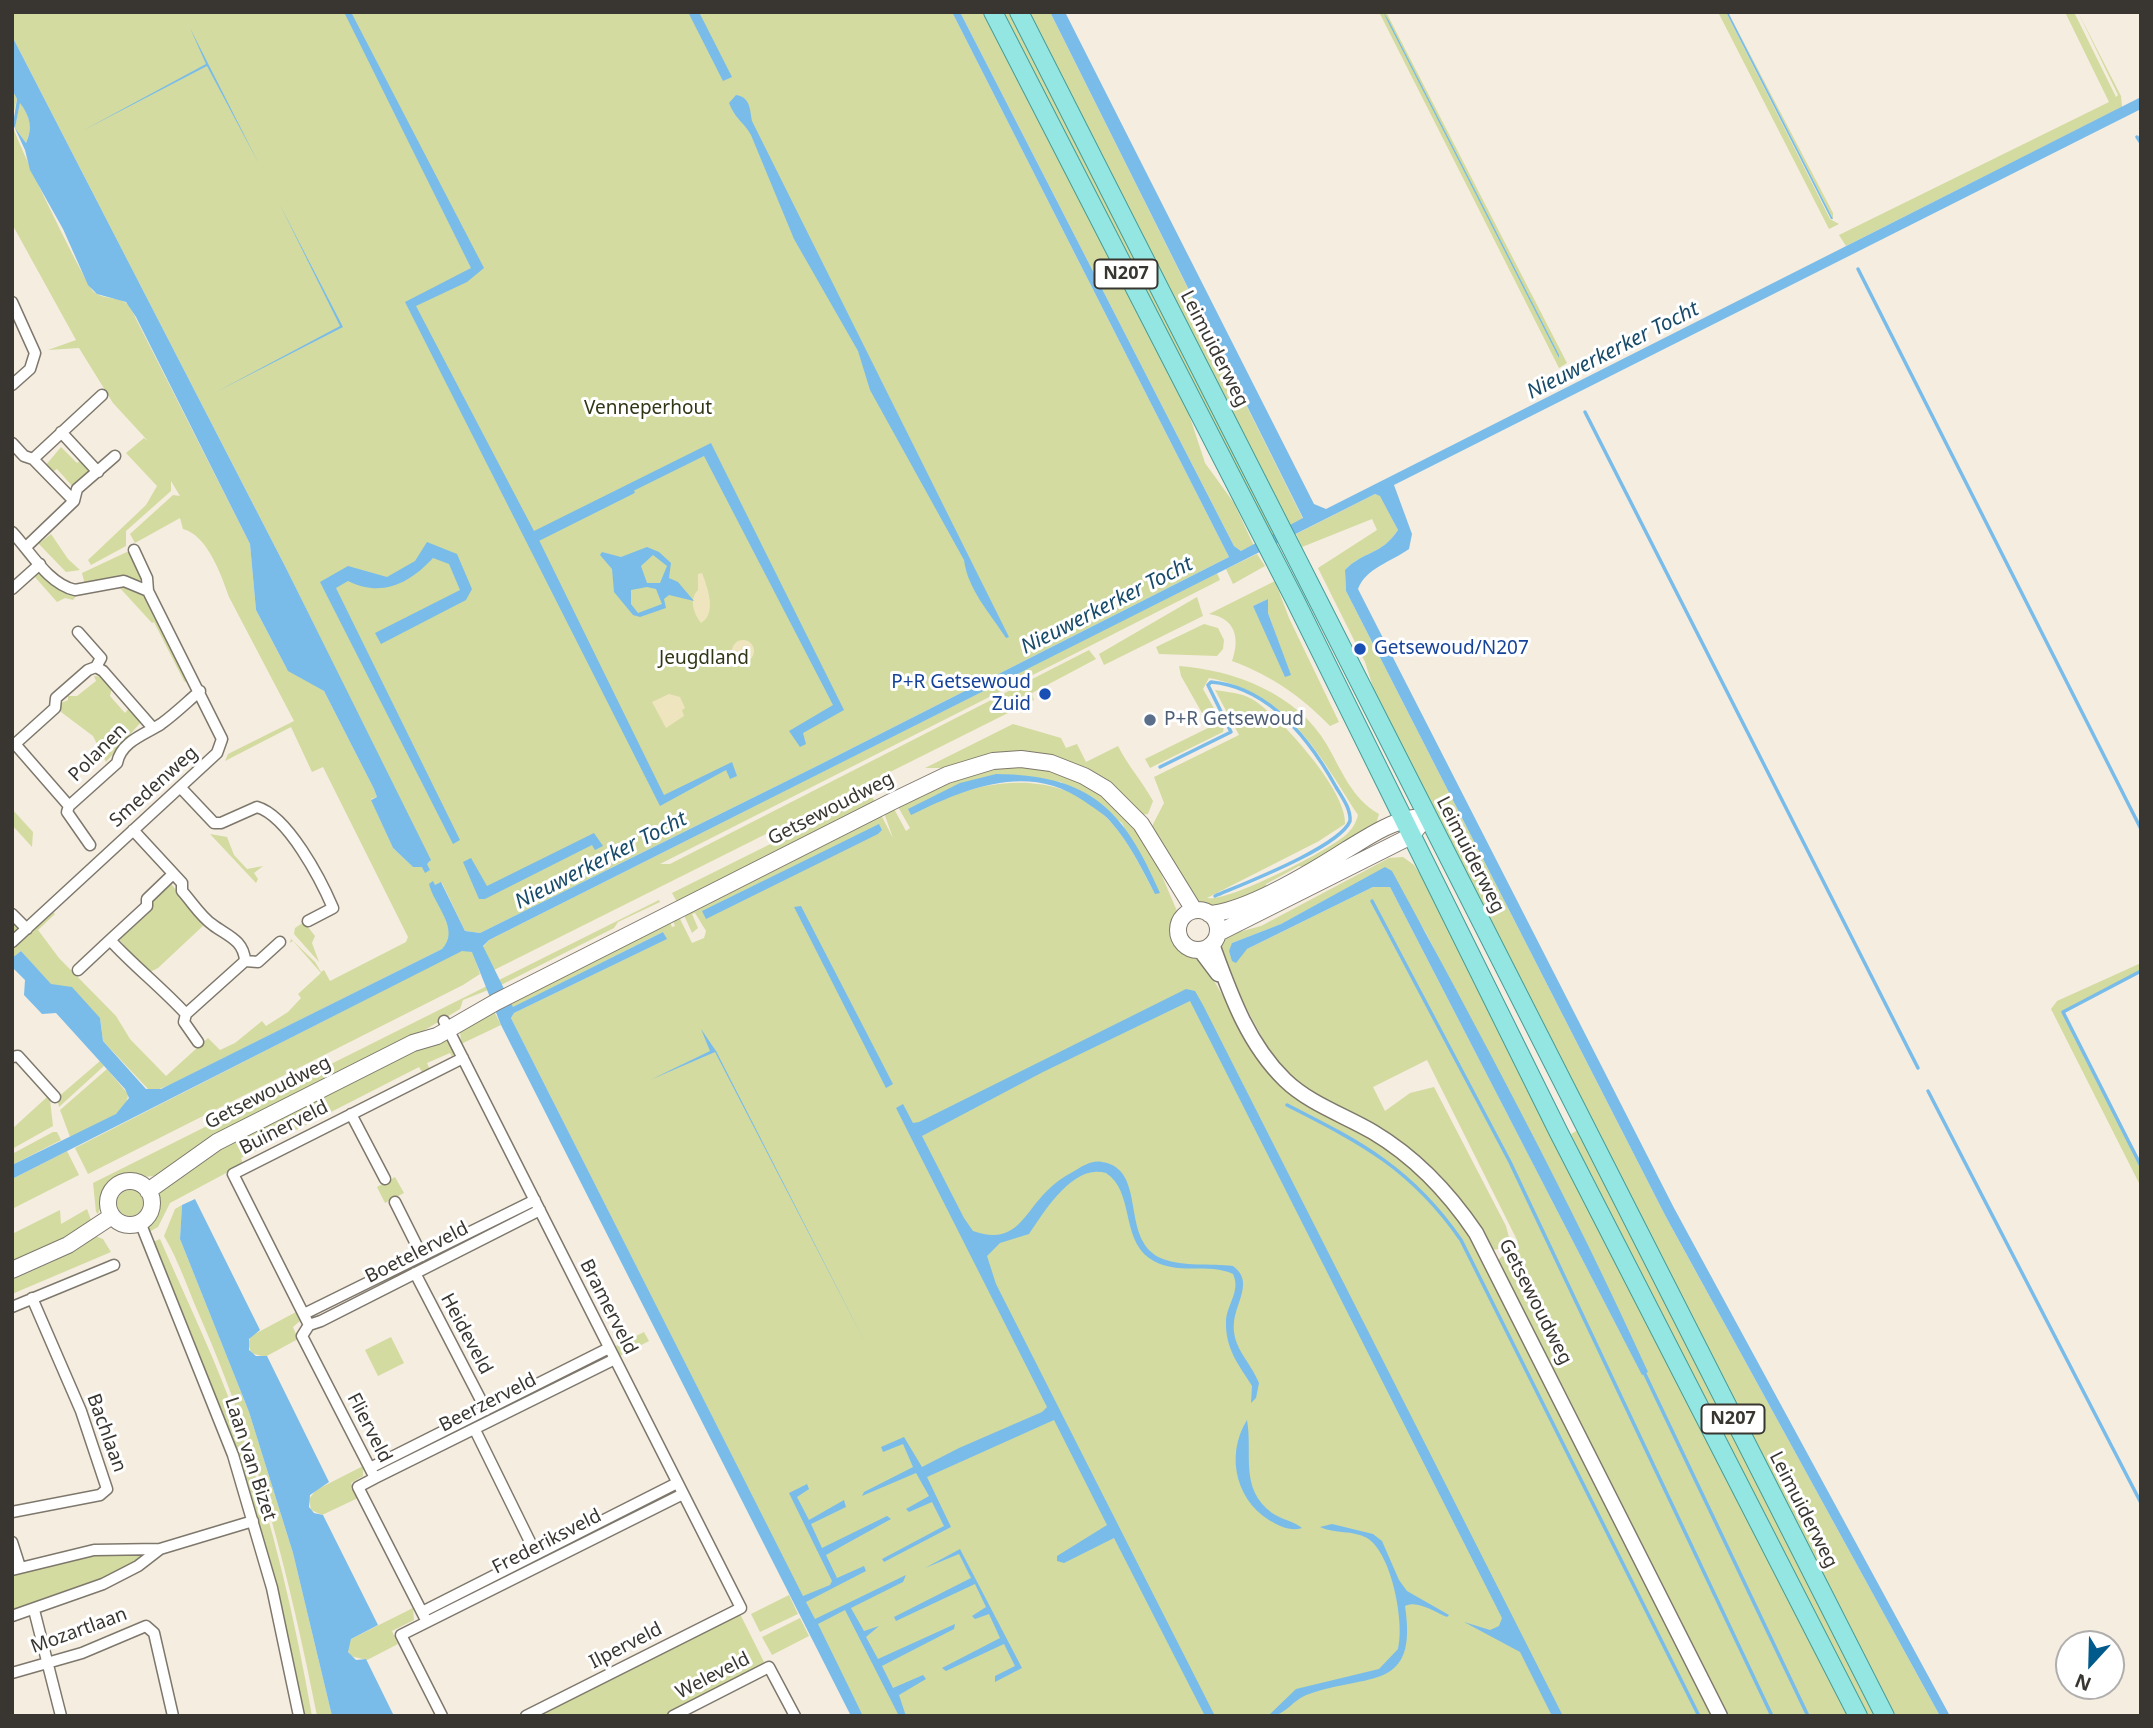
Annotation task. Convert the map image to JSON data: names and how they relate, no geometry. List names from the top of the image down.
{
  "streets": {
    "main road": ["N207", "Leimuiderweg", "Getsewoudweg"],
    "street": [
      "Polanen",
      "Smedenweg",
      "Buinerveld",
      "Boetelerveld",
      "Bramerveld",
      "Heideveld",
      "Beerzerveld",
      "Flierveld",
      "Bachlaan",
      "Laan van Bizet",
      "Frederiksveld",
      "Mozartlaan",
      "Ilperveld",
      "Weleveld"
    ]
  },
  "crossings": [
    ["Polanen", "Smedenweg"],
    ["Getsewoudweg", "Bramerveld"],
    ["Getsewoudweg", "Laan van Bizet"],
    ["Buinerveld", "Bramerveld"],
    ["Buinerveld", "Flierveld"],
    ["Boetelerveld", "Bramerveld"],
    ["Boetelerveld", "Heideveld"],
    ["Boetelerveld", "Flierveld"],
    ["Bramerveld", "Beerzerveld"],
    ["Bramerveld", "Frederiksveld"],
    ["Bramerveld", "Ilperveld"],
    ["Heideveld", "Beerzerveld"],
    ["Beerzerveld", "Flierveld"],
    ["Flierveld", "Frederiksveld"]
  ],
  "water": ["Nieuwerkerker Tocht"],
  "parks": ["Venneperhout", "Jeugdland"],
  "places": ["Getsewoud/N207", "P+R Getsewoud Zuid", "P+R Getsewoud"],
  "north": "bottom"
}
